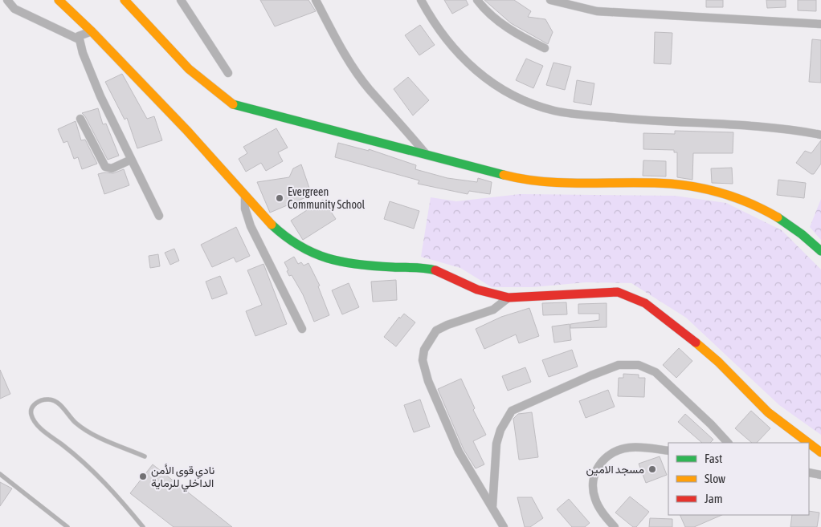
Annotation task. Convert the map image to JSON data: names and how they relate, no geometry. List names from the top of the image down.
{
  "places": ["Evergreen Community School", "مسجد الامين", "نادي قوى الأمن الداخلي للرماية"],
  "legend": ["Fast", "Slow", "Jam"]
}
